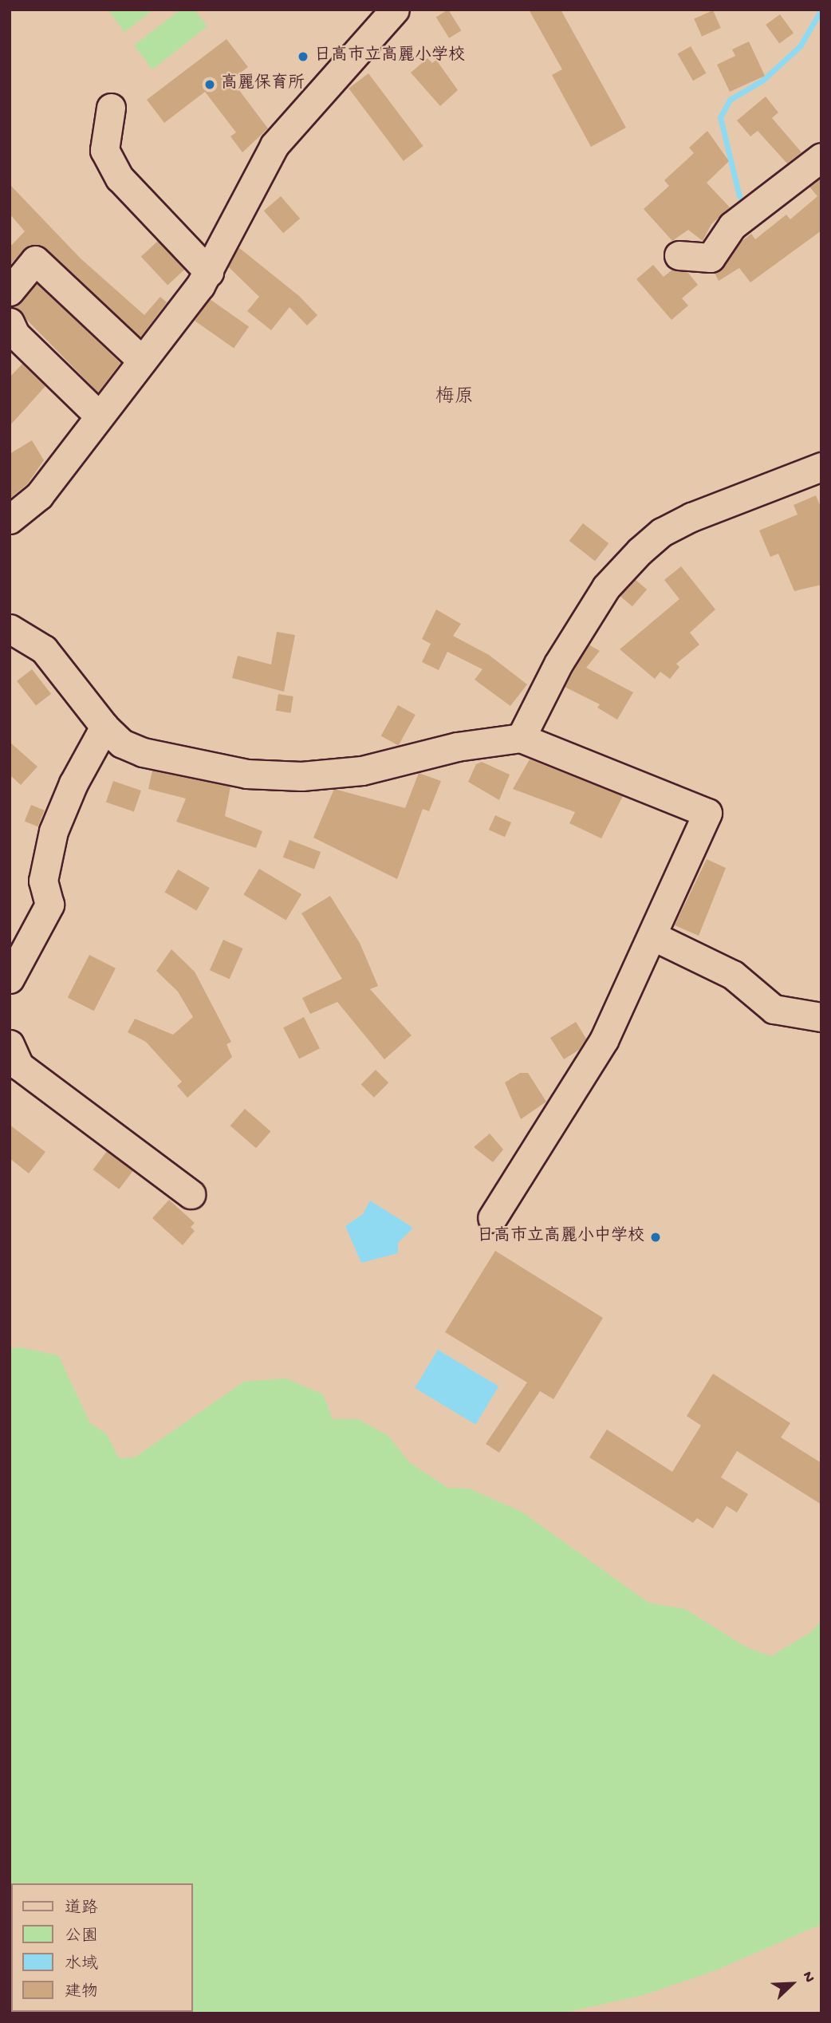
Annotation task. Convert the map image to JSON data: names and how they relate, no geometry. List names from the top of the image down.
{
  "districts": ["梅原"],
  "places": ["日高市立高麗小学校", "高麗保育所", "日高市立高麗小中学校"],
  "legend": [
    "道路",
    "公園",
    "水域",
    "建物"
  ],
  "north": "top right"
}
